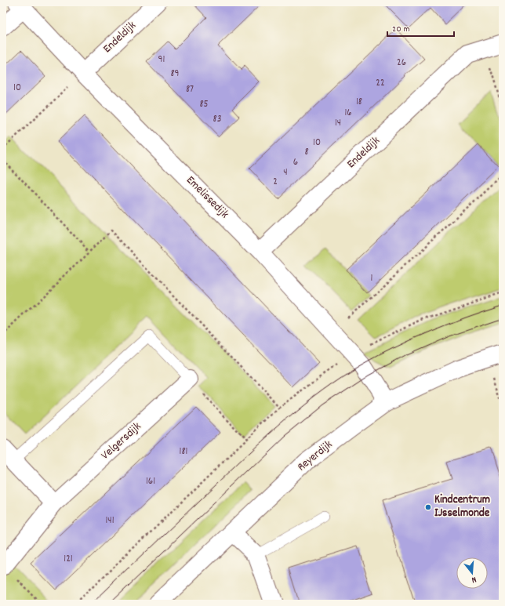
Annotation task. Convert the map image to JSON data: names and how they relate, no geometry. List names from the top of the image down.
{
  "streets": {
    "street": [
      "Endeldijk",
      "Emelissedijk",
      "Velgersdijk",
      "Reyerdijk"
    ]
  },
  "crossings": [
    ["Endeldijk", "Emelissedijk"],
    ["Emelissedijk", "Reyerdijk"]
  ],
  "places": ["Kindcentrum IJsselmonde"],
  "house_numbers": [
    "91",
    "26",
    "89",
    "22",
    "10",
    "87",
    "18",
    "85",
    "16",
    "83",
    "14",
    "10",
    "8",
    "6",
    "4",
    "2",
    "1",
    "181",
    "161",
    "141",
    "121"
  ],
  "scale_bar": "20 m",
  "north": "bottom"
}
